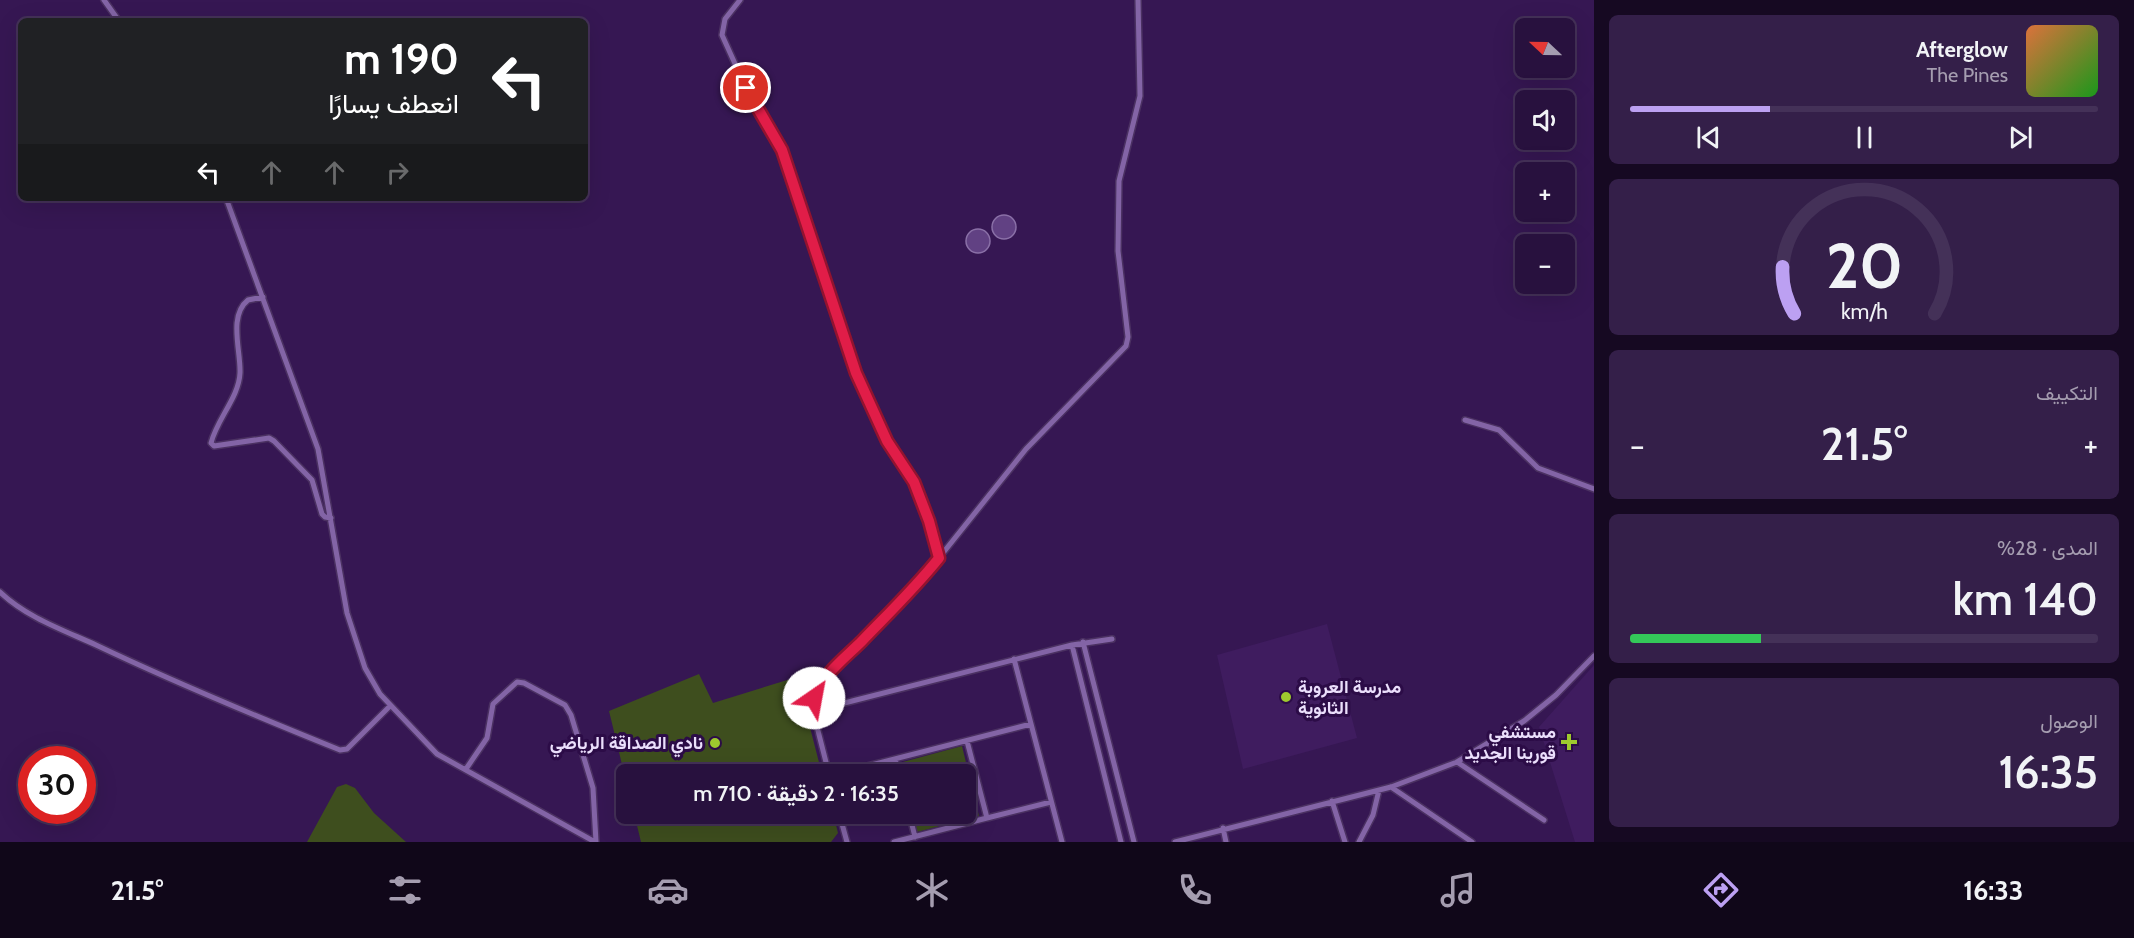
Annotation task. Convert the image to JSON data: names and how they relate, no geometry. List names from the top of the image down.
{
  "places": {
    "other": ["مدرسة العروبة الثانوية", "نادي الصداقة الرياضي"],
    "health": ["مستشفي قورينا الجديد"]
  },
  "north": "left",
  "page": {
    "map_buttons": ["+", "−"],
    "turn": ["190 m", "انعطف يسارًا"],
    "song": ["Afterglow", "The Pines"],
    "tile": [
      "التكييف",
      ["المدى · 28%", "140 km"],
      ["الوصول", "16:35"]
    ],
    "heat": ["−", "21.5°", "+"],
    "limit": "30",
    "trip": "16:35 · 2 دقيقة · 710 m",
    "tabs": ["16:33", "21.5°"],
    "gauge": ["20", "km/h"]
  }
}
